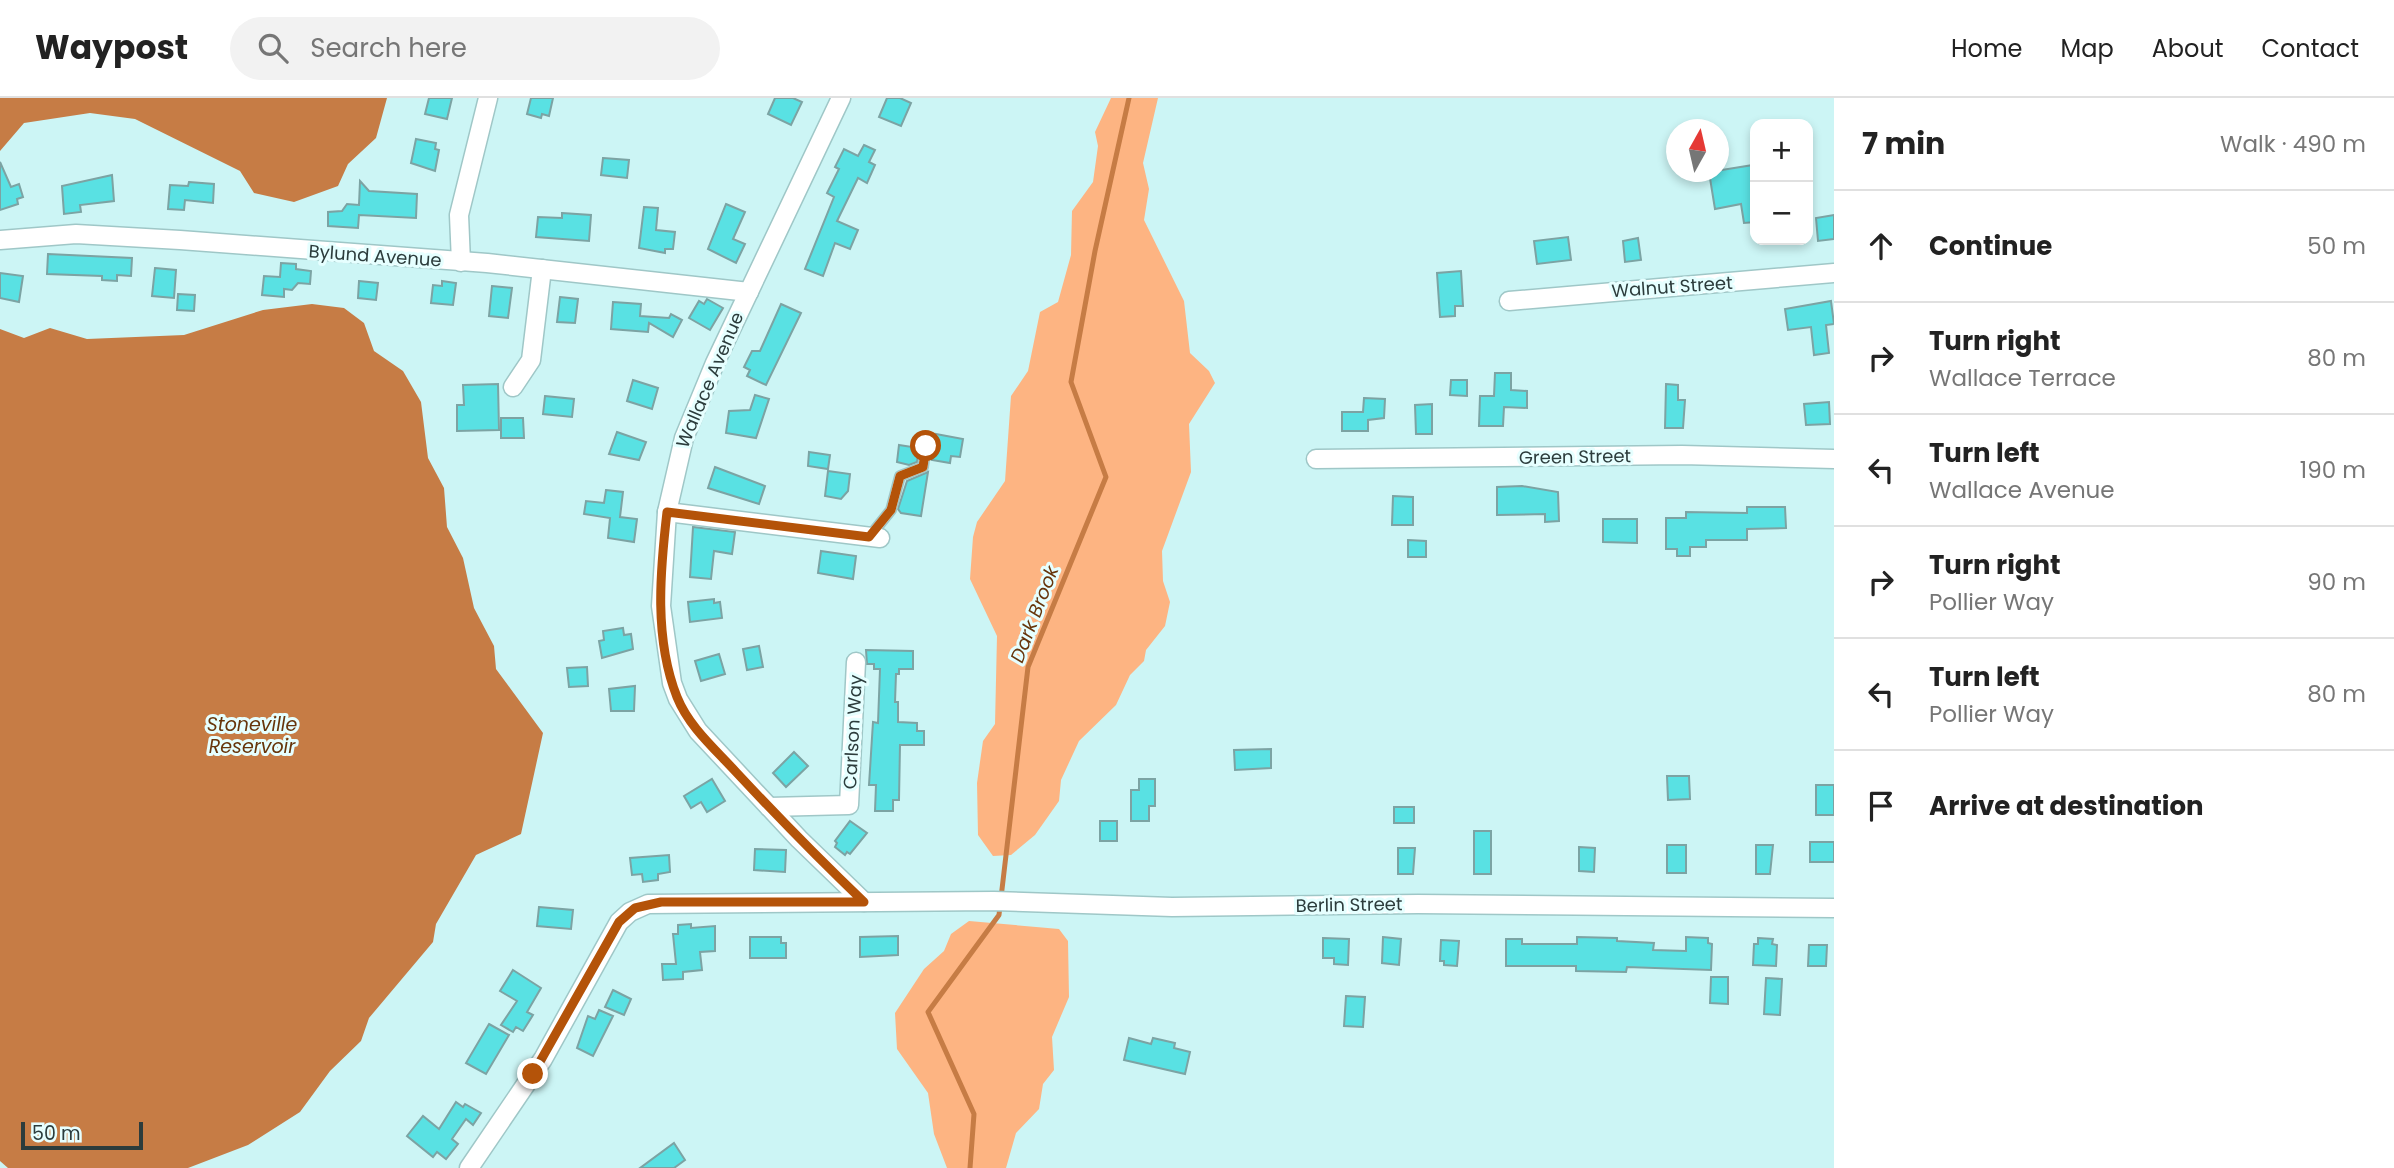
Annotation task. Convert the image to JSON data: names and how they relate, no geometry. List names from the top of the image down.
{
  "streets": {
    "street": [
      "Bylund Avenue",
      "Walnut Street",
      "Wallace Avenue",
      "Green Street",
      "Carlson Way",
      "Berlin Street"
    ]
  },
  "crossings": [
    ["Bylund Avenue", "Wallace Avenue"],
    ["Wallace Avenue", "Carlson Way"],
    ["Wallace Avenue", "Berlin Street"]
  ],
  "water": ["Dark Brook", "Stoneville Reservoir"],
  "scale_bar": "50 m",
  "north": "top",
  "page": {
    "header": "Waypost",
    "search": "Search here",
    "nav": [
      "Home",
      "Map",
      "About",
      "Contact"
    ],
    "heading": ["7 min", "Walk · 490 m"],
    "map_buttons": ["+", "−"],
    "list": [
      ["Continue", "50 m"],
      ["Turn right", "Wallace Terrace", "80 m"],
      ["Turn left", "Wallace Avenue", "190 m"],
      ["Turn right", "Pollier Way", "90 m"],
      ["Turn left", "Pollier Way", "80 m"],
      "Arrive at destination"
    ],
    "scale": "50 m"
  }
}
